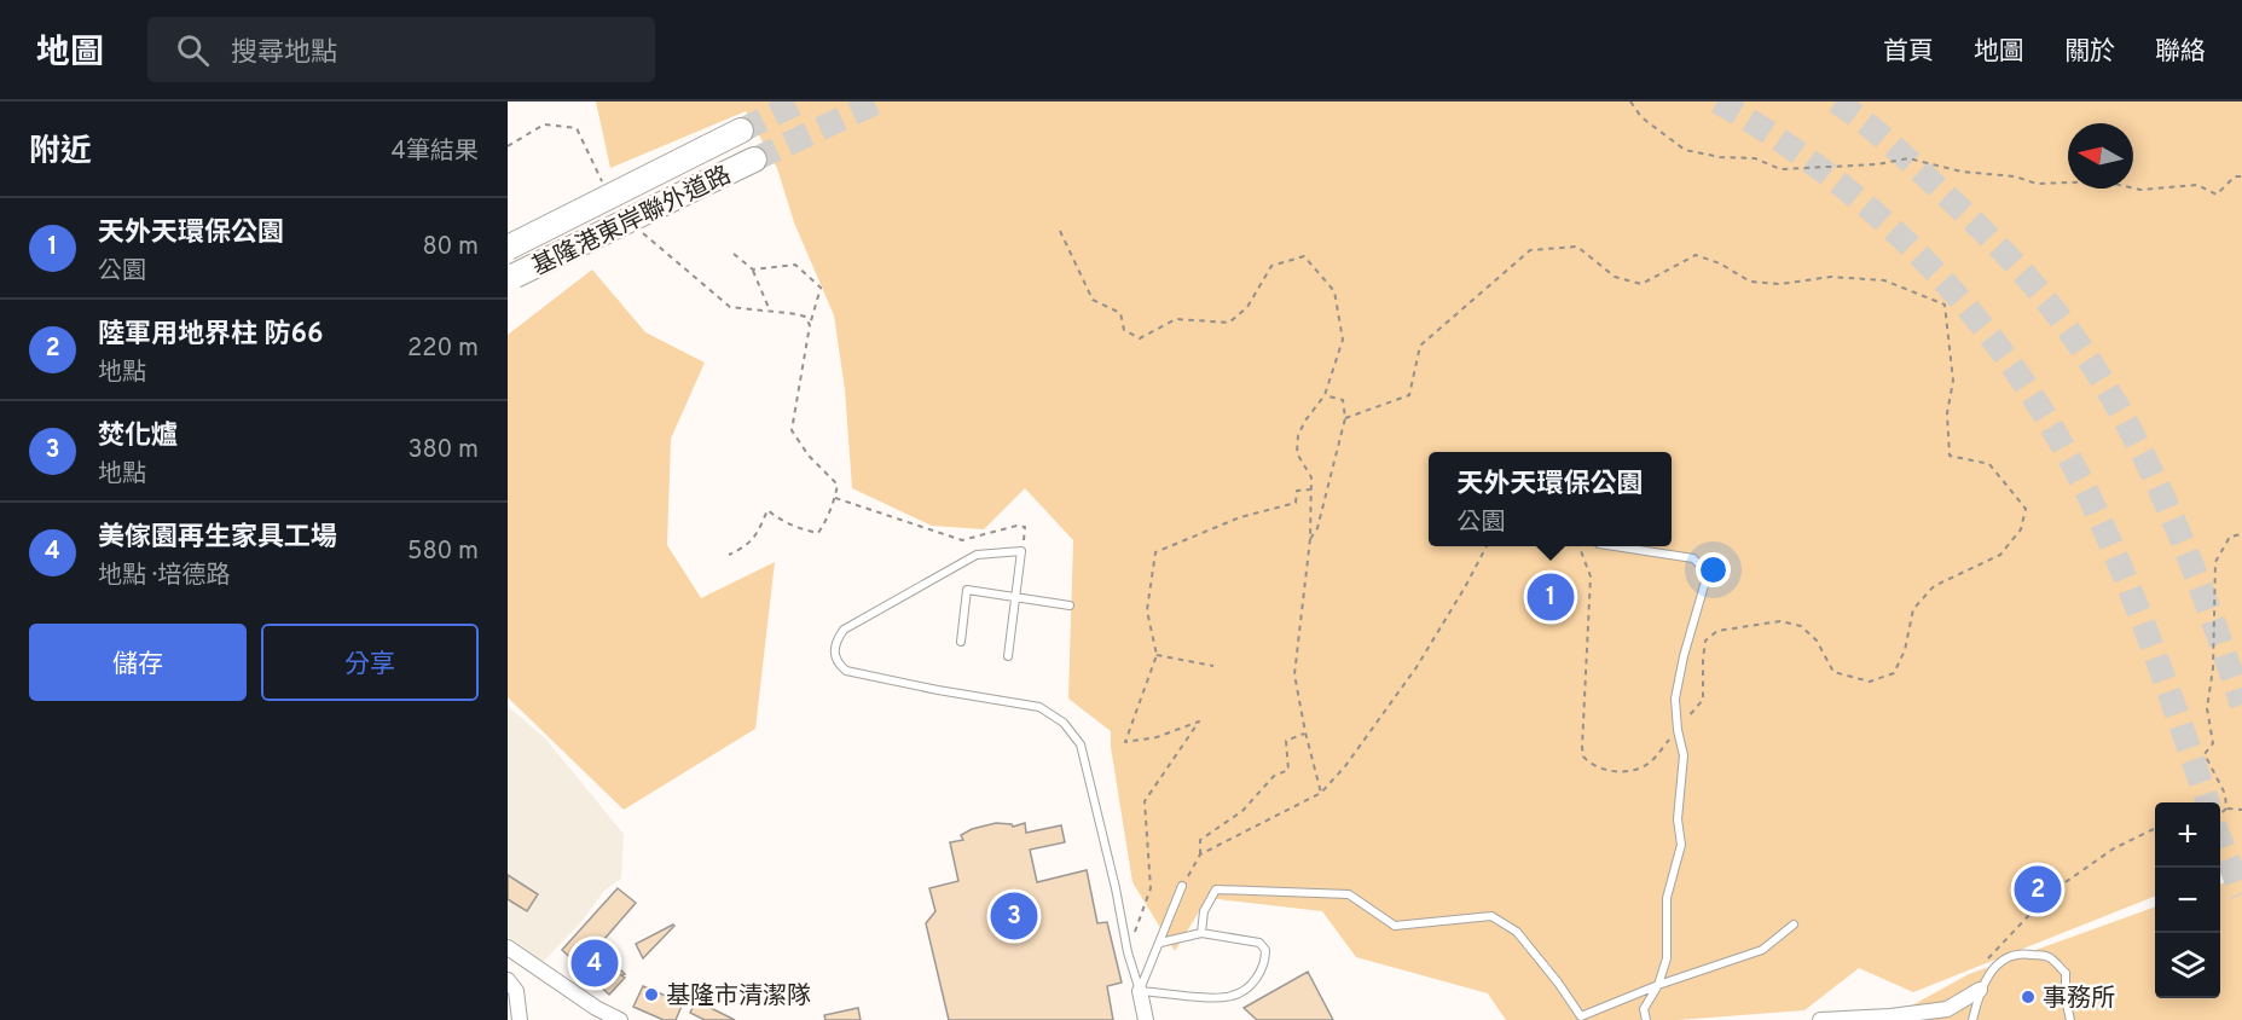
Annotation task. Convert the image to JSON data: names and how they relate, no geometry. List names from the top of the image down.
{
  "streets": {
    "highway": ["基隆港東岸聯外道路"]
  },
  "places": ["基隆市清潔隊", "事務所"],
  "north": "left",
  "page": {
    "header": "地圖",
    "search": "搜尋地點",
    "nav": [
      "首頁",
      "地圖",
      "關於",
      "聯絡"
    ],
    "heading": ["附近", "4筆結果"],
    "list": [
      {
        "mark": "1",
        "name": "天外天環保公園",
        "note": "公園",
        "value": "80 m"
      },
      {
        "mark": "2",
        "name": "陸軍用地界柱 防66",
        "note": "地點",
        "value": "220 m"
      },
      {
        "mark": "3",
        "name": "焚化爐",
        "note": "地點",
        "value": "380 m"
      },
      {
        "mark": "4",
        "name": "美傢園再生家具工場",
        "note": "地點 · 培德路",
        "value": "580 m"
      }
    ],
    "popup": ["天外天環保公園", "公園"],
    "pins": [
      "1",
      "2",
      "3",
      "4"
    ],
    "buttons": ["儲存", "分享"],
    "map_buttons": ["+", "−"]
  }
}
